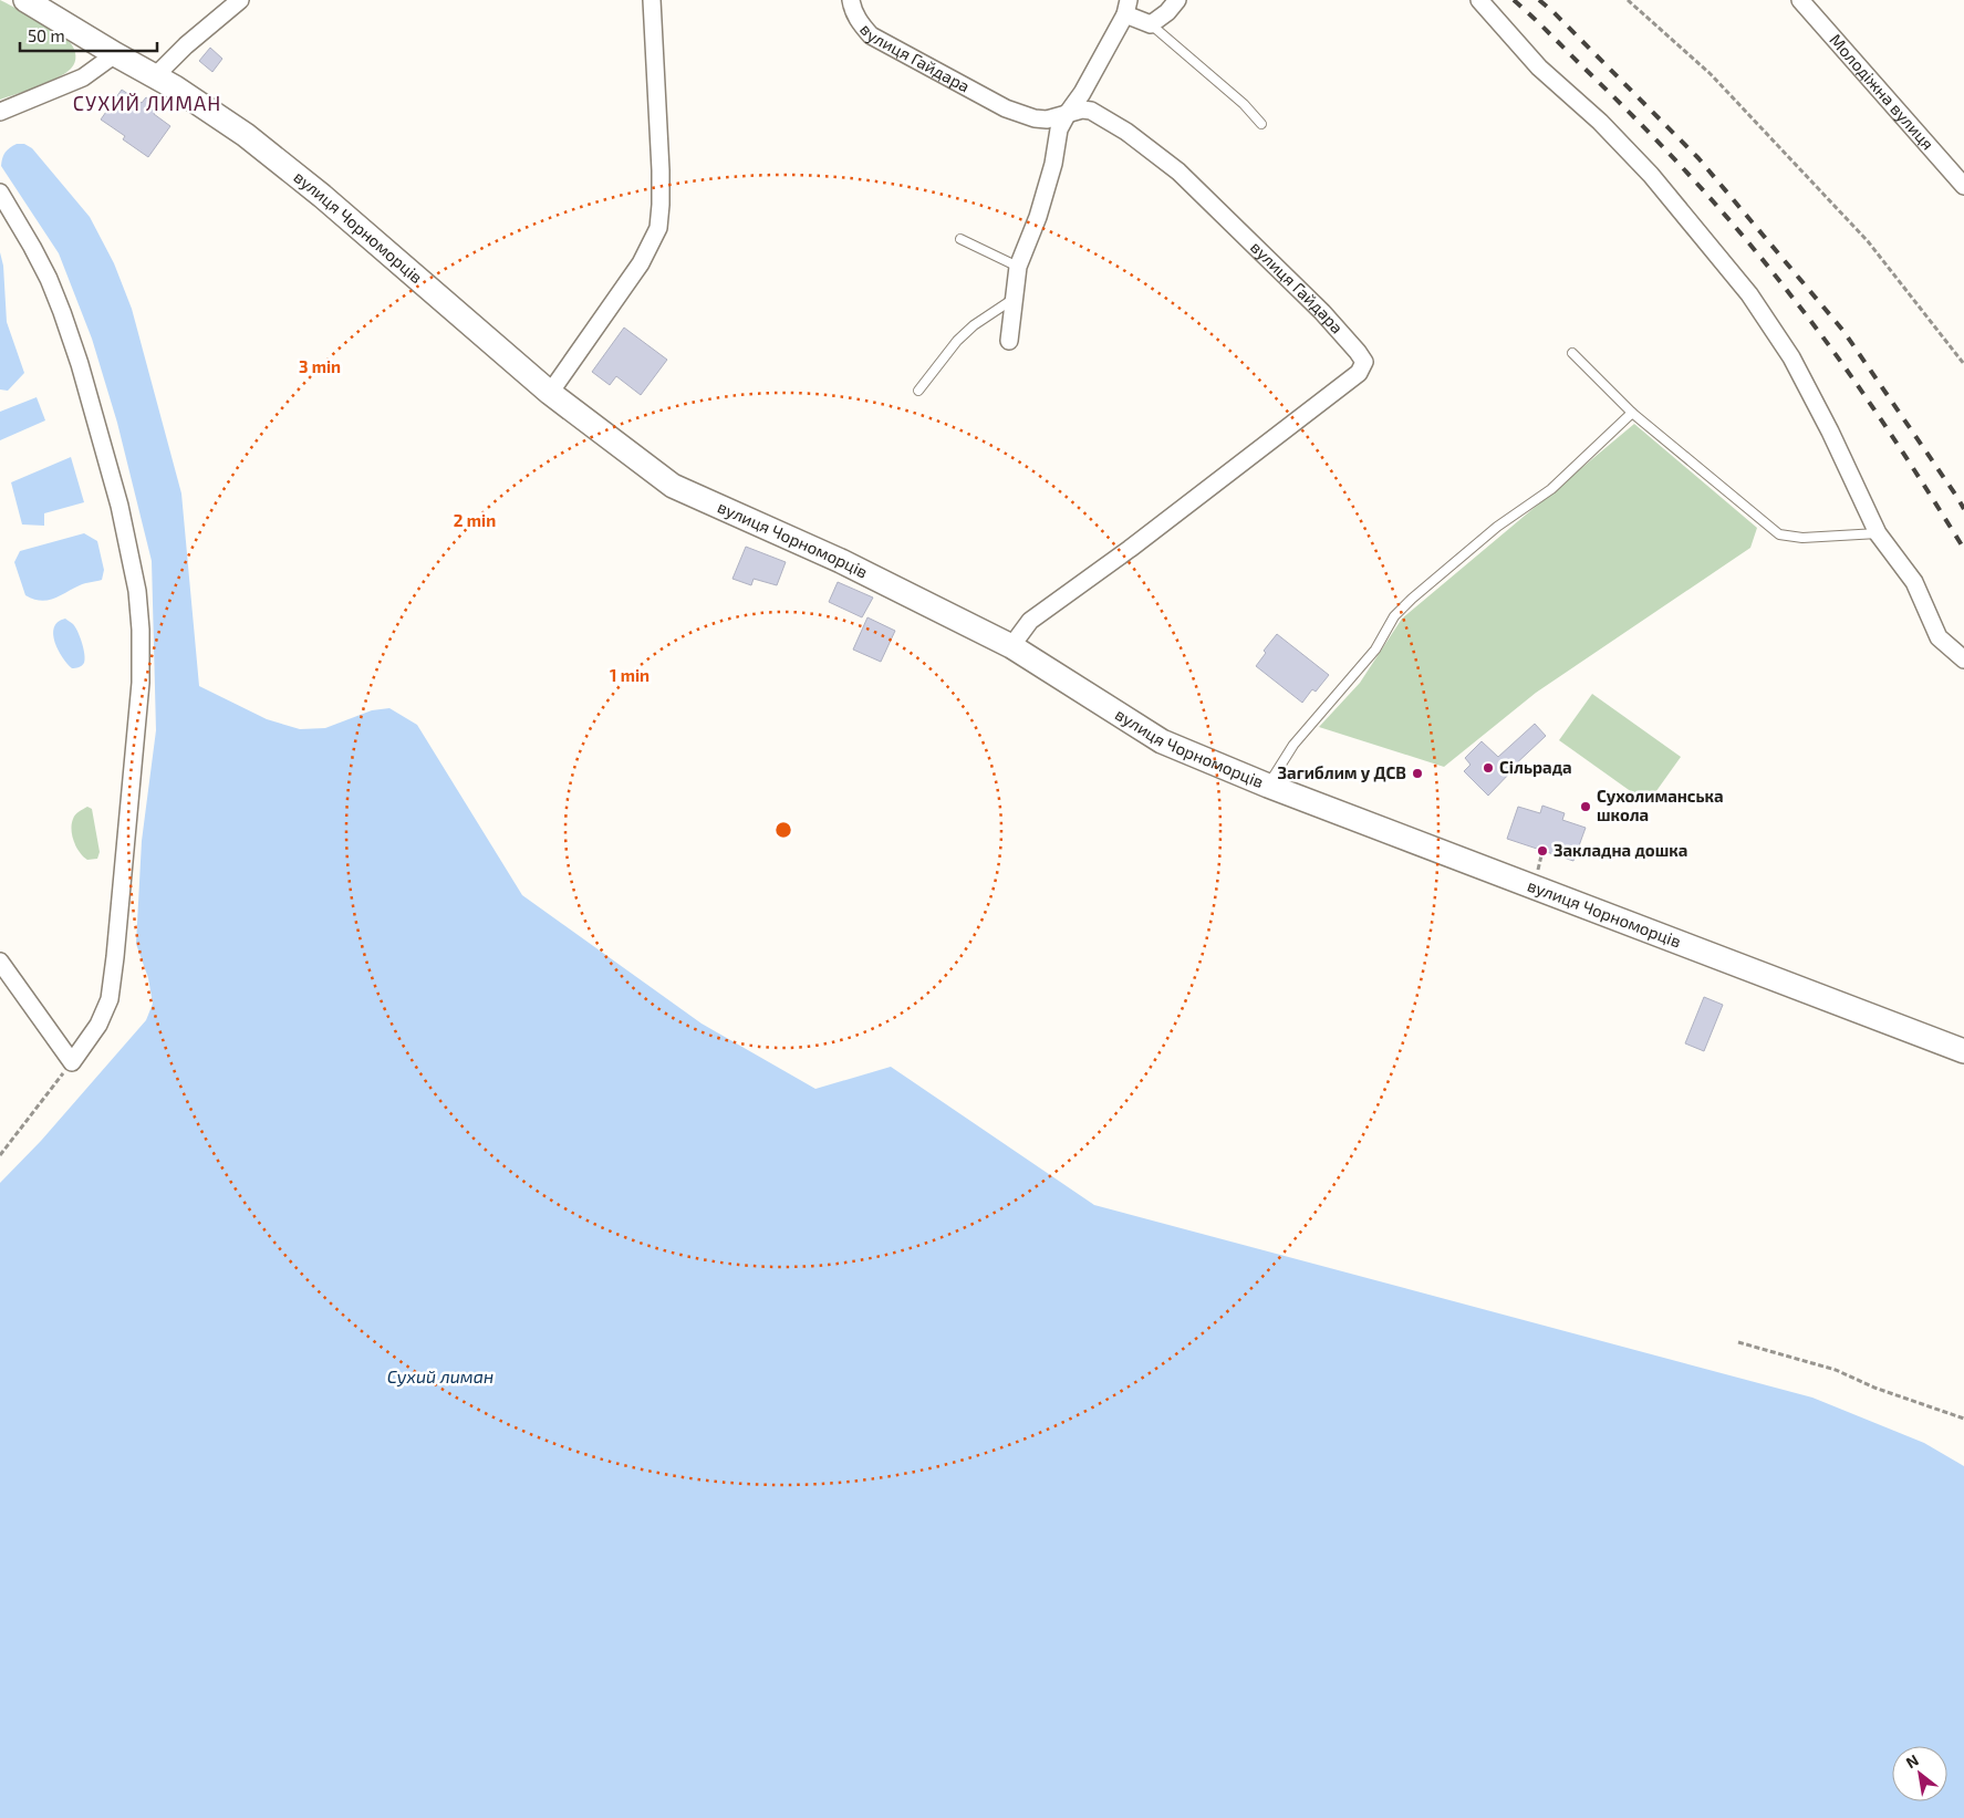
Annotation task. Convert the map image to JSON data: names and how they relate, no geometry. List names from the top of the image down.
{
  "streets": {
    "main road": ["вулиця Чорноморців"],
    "street": ["вулиця Гайдара", "Молодіжна вулиця"]
  },
  "crossings": [
    ["вулиця Гайдара", "вулиця Чорноморців"]
  ],
  "districts": ["СУХИЙ ЛИМАН"],
  "water": ["Сухий лиман"],
  "places": [
    "Сільрада",
    "Загиблим у ДСВ",
    "Сухолиманська школа",
    "Закладна дошка"
  ],
  "scale_bar": "50 m",
  "north": "top left",
  "rings": ["3 min", "2 min", "1 min"]
}
